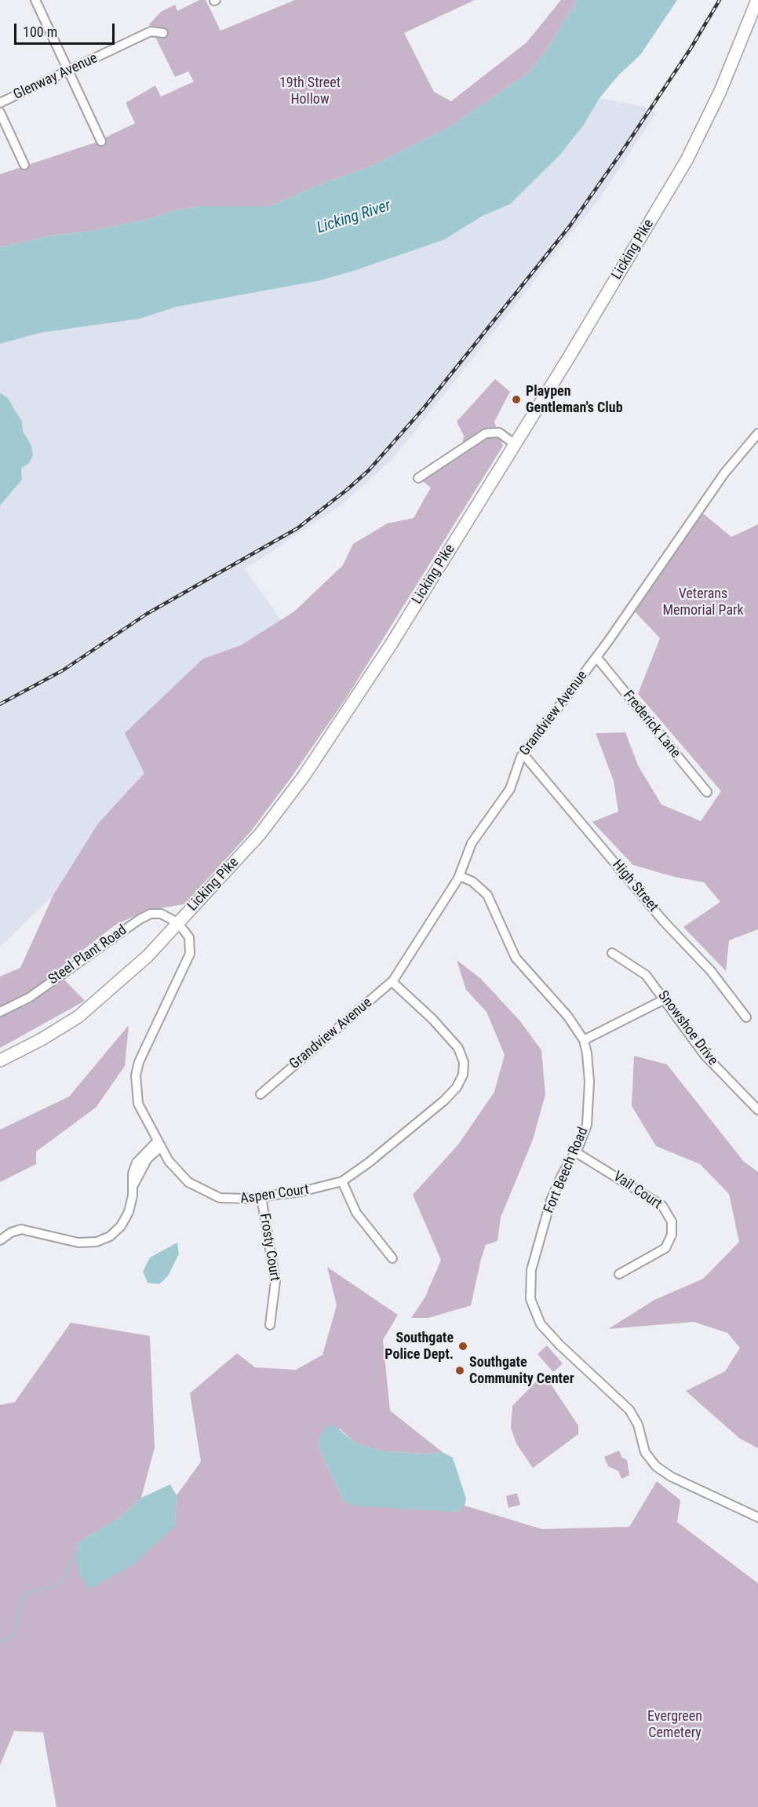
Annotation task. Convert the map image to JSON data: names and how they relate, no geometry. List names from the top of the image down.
{
  "streets": {
    "main road": ["Licking Pike"],
    "street": [
      "Glenway Avenue",
      "Grandview Avenue",
      "Frederick Lane",
      "High Street",
      "Steel Plant Road",
      "Snowshoe Drive",
      "Fort Beech Road",
      "Vail Court",
      "Aspen Court",
      "Frosty Court"
    ]
  },
  "crossings": [
    ["Licking Pike", "Steel Plant Road"],
    ["Licking Pike", "Aspen Court"],
    ["Grandview Avenue", "Frederick Lane"],
    ["Grandview Avenue", "High Street"],
    ["Grandview Avenue", "Fort Beech Road"],
    ["Grandview Avenue", "Aspen Court"],
    ["Steel Plant Road", "Aspen Court"],
    ["Fort Beech Road", "Vail Court"],
    ["Aspen Court", "Frosty Court"]
  ],
  "water": ["Licking River"],
  "parks": ["19th Street Hollow", "Veterans Memorial Park", "Evergreen Cemetery"],
  "places": ["Playpen Gentleman's Club", "Southgate Police Dept.", "Southgate Community Center"],
  "scale_bar": "100 m"
}
